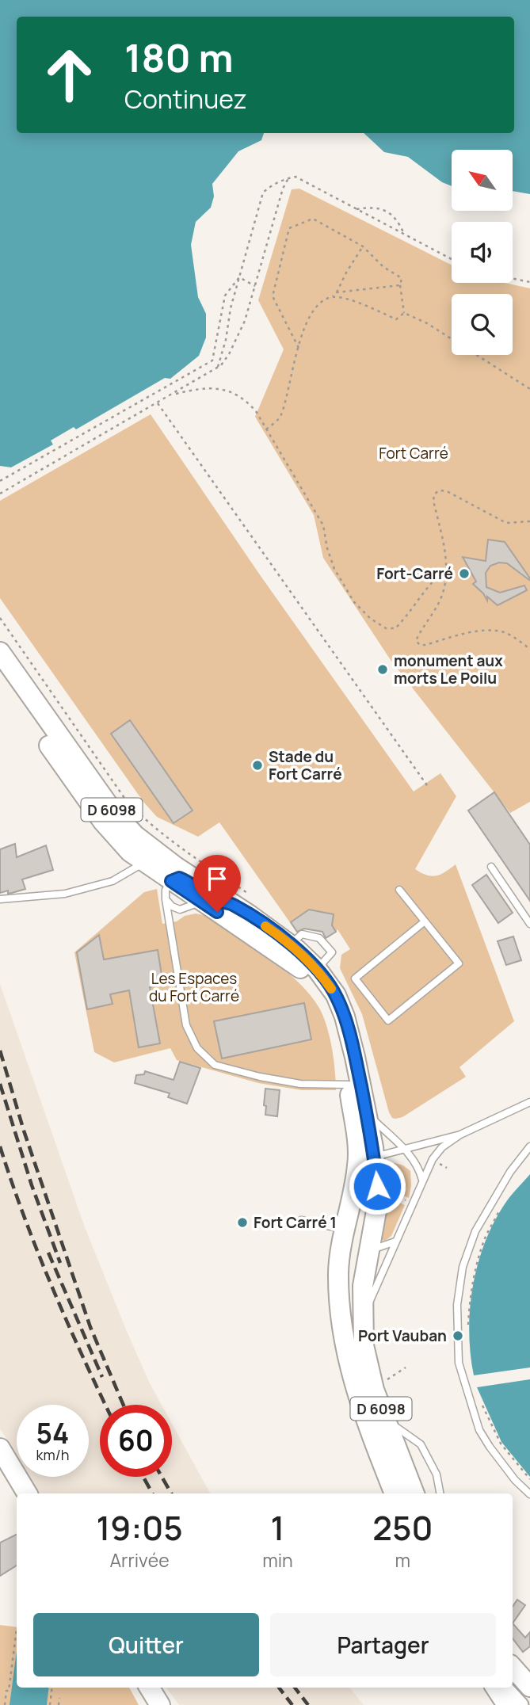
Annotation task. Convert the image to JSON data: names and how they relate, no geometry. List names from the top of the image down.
{
  "streets": {
    "main road": ["D 6098"]
  },
  "parks": ["Fort Carré", "Les Espaces du Fort Carré"],
  "places": [
    "Fort-Carré",
    "monument aux morts Le Poilu",
    "Stade du Fort Carré",
    "Fort Carré 1",
    "Port Vauban"
  ],
  "north": "top left",
  "page": {
    "turn": ["180 m", "Continuez"],
    "speed": "54 km/h",
    "limit": "60",
    "eta": [
      "19:05",
      "Arrivée",
      "1",
      "min",
      "250",
      "m"
    ],
    "buttons": ["Quitter", "Partager"]
  }
}
